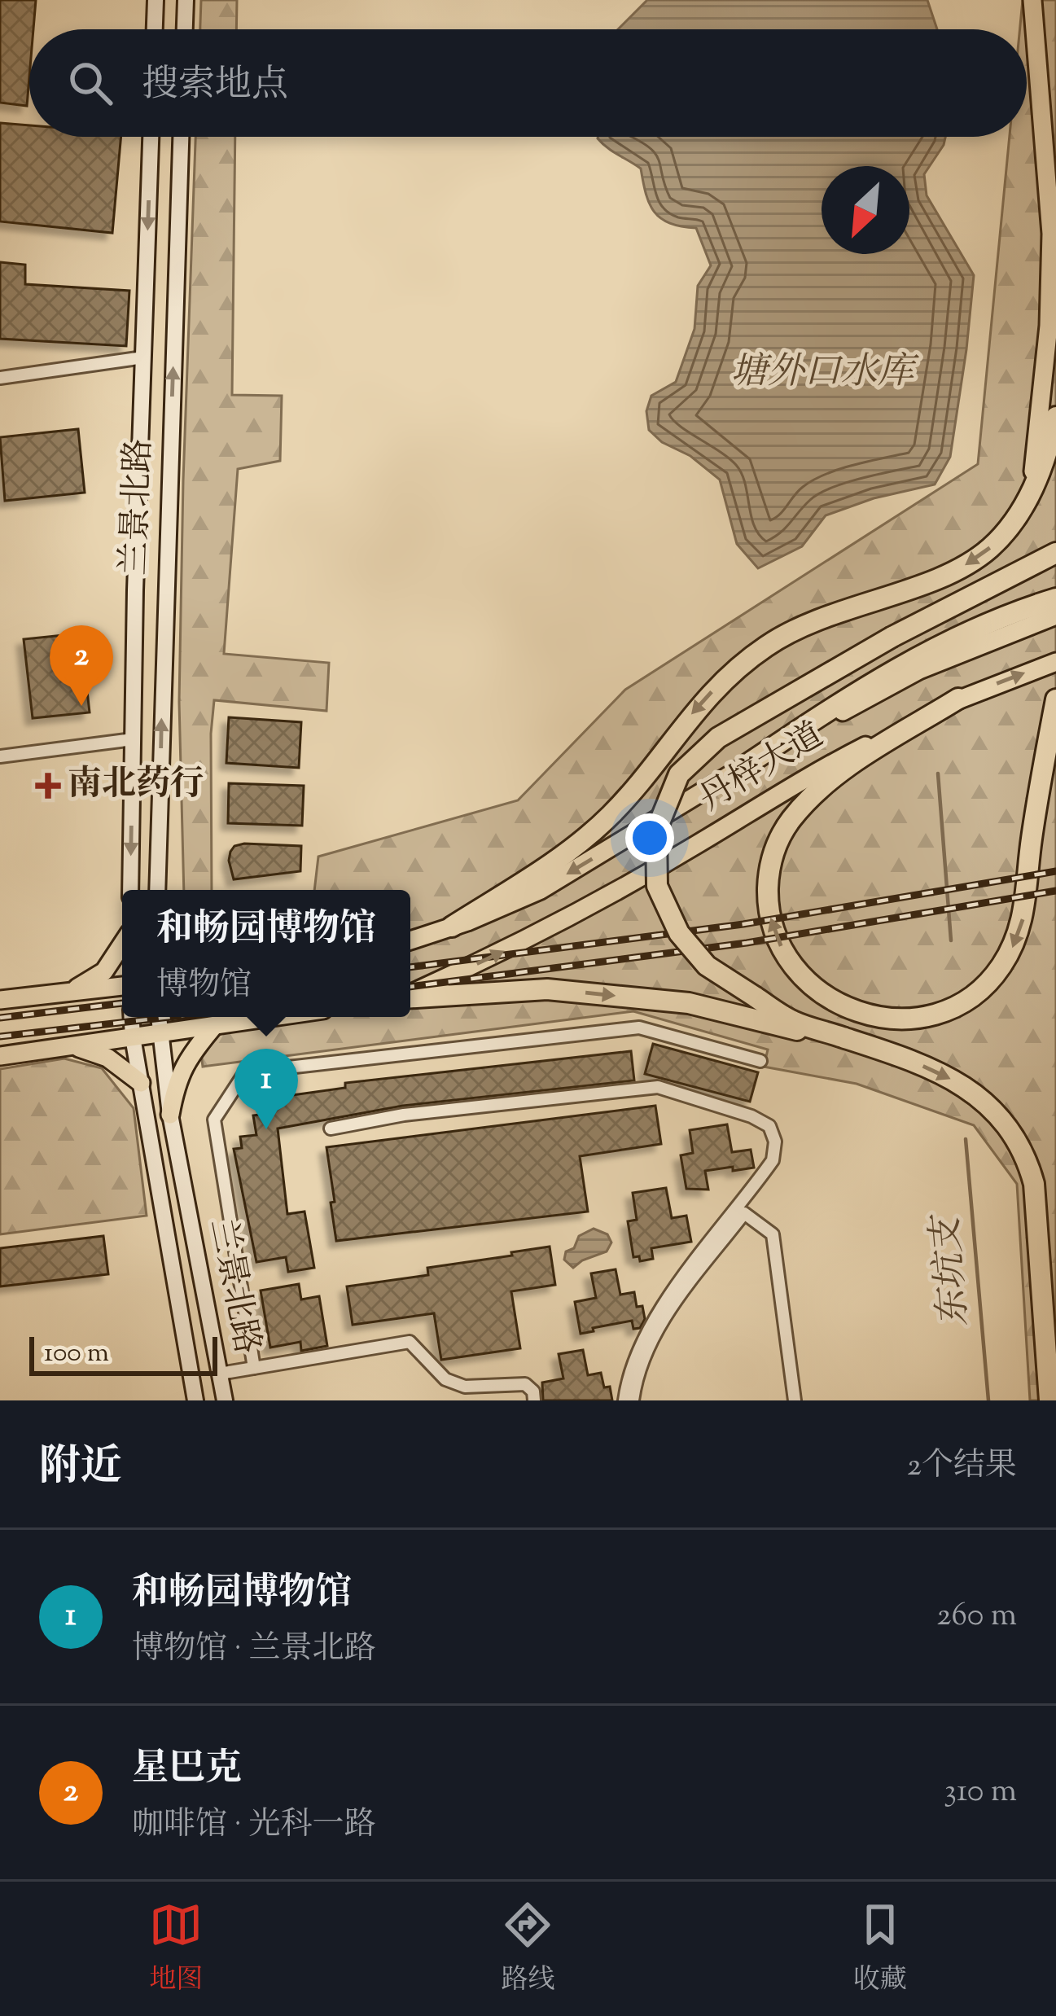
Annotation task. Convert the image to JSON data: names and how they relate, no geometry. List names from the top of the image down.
{
  "streets": {
    "main road": ["兰景北路", "丹梓大道"]
  },
  "water": ["塘外口水库", "东坑支"],
  "places": {
    "health": ["南北药行"]
  },
  "scale_bar": "100 m",
  "north": "bottom left",
  "page": {
    "search": "搜索地点",
    "pins": ["2", "1"],
    "popup": ["和畅园博物馆", "博物馆"],
    "scale": "100 m",
    "heading": ["附近", "2个结果"],
    "list": [
      {
        "mark": "1",
        "name": "和畅园博物馆",
        "note": "博物馆 · 兰景北路",
        "value": "260 m"
      },
      {
        "mark": "2",
        "name": "星巴克",
        "note": "咖啡馆 · 光科一路",
        "value": "310 m"
      }
    ],
    "nav": ["地图", "路线", "收藏"]
  }
}
